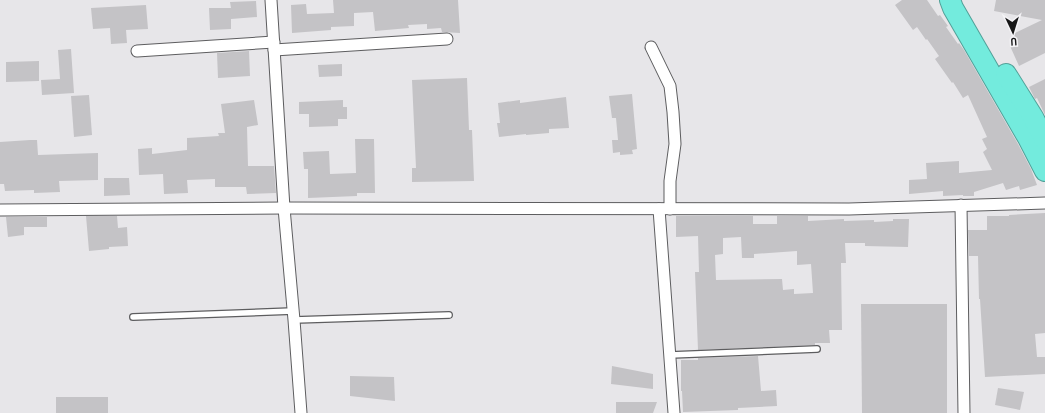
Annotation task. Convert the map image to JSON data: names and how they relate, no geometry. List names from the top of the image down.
{
  "north": "bottom"
}
